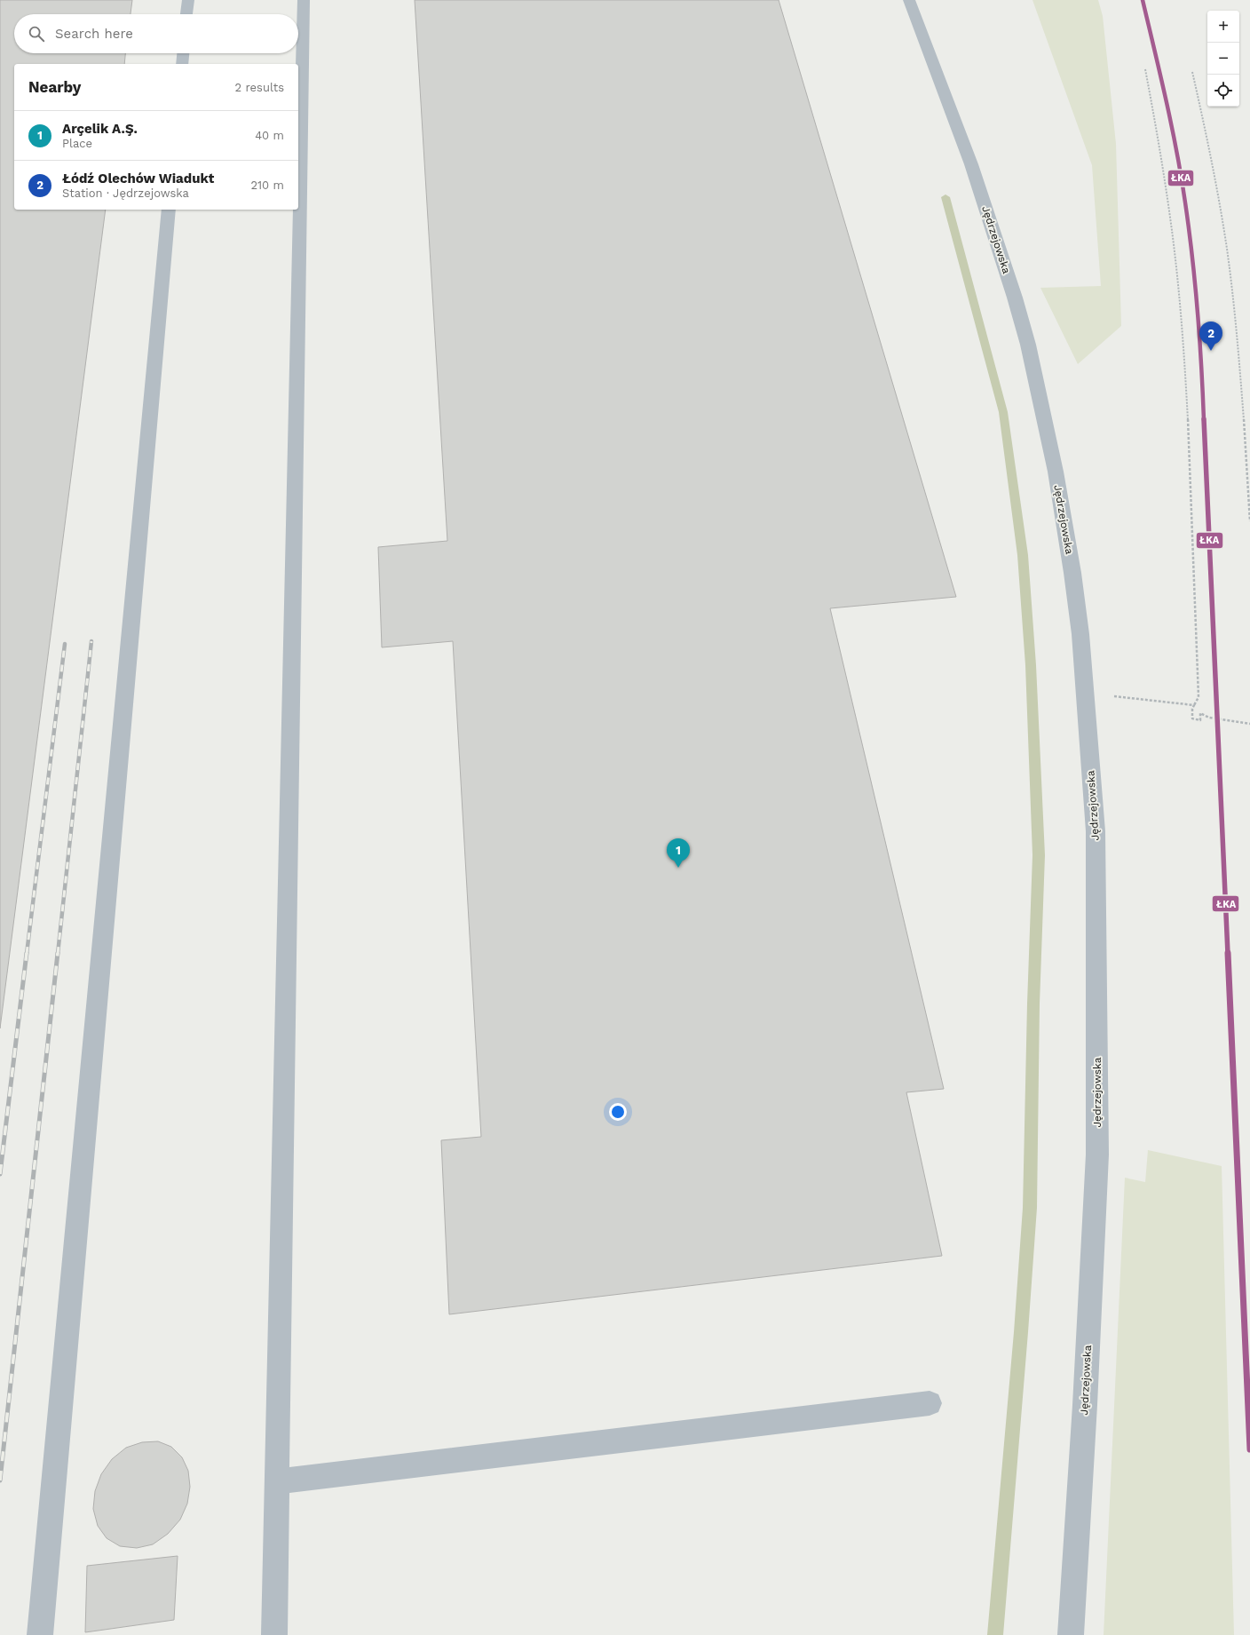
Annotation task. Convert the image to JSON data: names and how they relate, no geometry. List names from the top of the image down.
{
  "streets": {
    "street": ["Jędrzejowska"]
  },
  "lines": ["transit line ŁKA"],
  "page": {
    "map_buttons": ["+", "−"],
    "search": "Search here",
    "heading": ["Nearby", "2 results"],
    "list": [
      {
        "mark": "1",
        "name": "Arçelik A.Ş.",
        "note": "Place",
        "value": "40 m"
      },
      {
        "mark": "2",
        "name": "Łódź Olechów Wiadukt",
        "note": "Station · Jędrzejowska",
        "value": "210 m"
      }
    ],
    "pins": ["2", "1"]
  }
}
